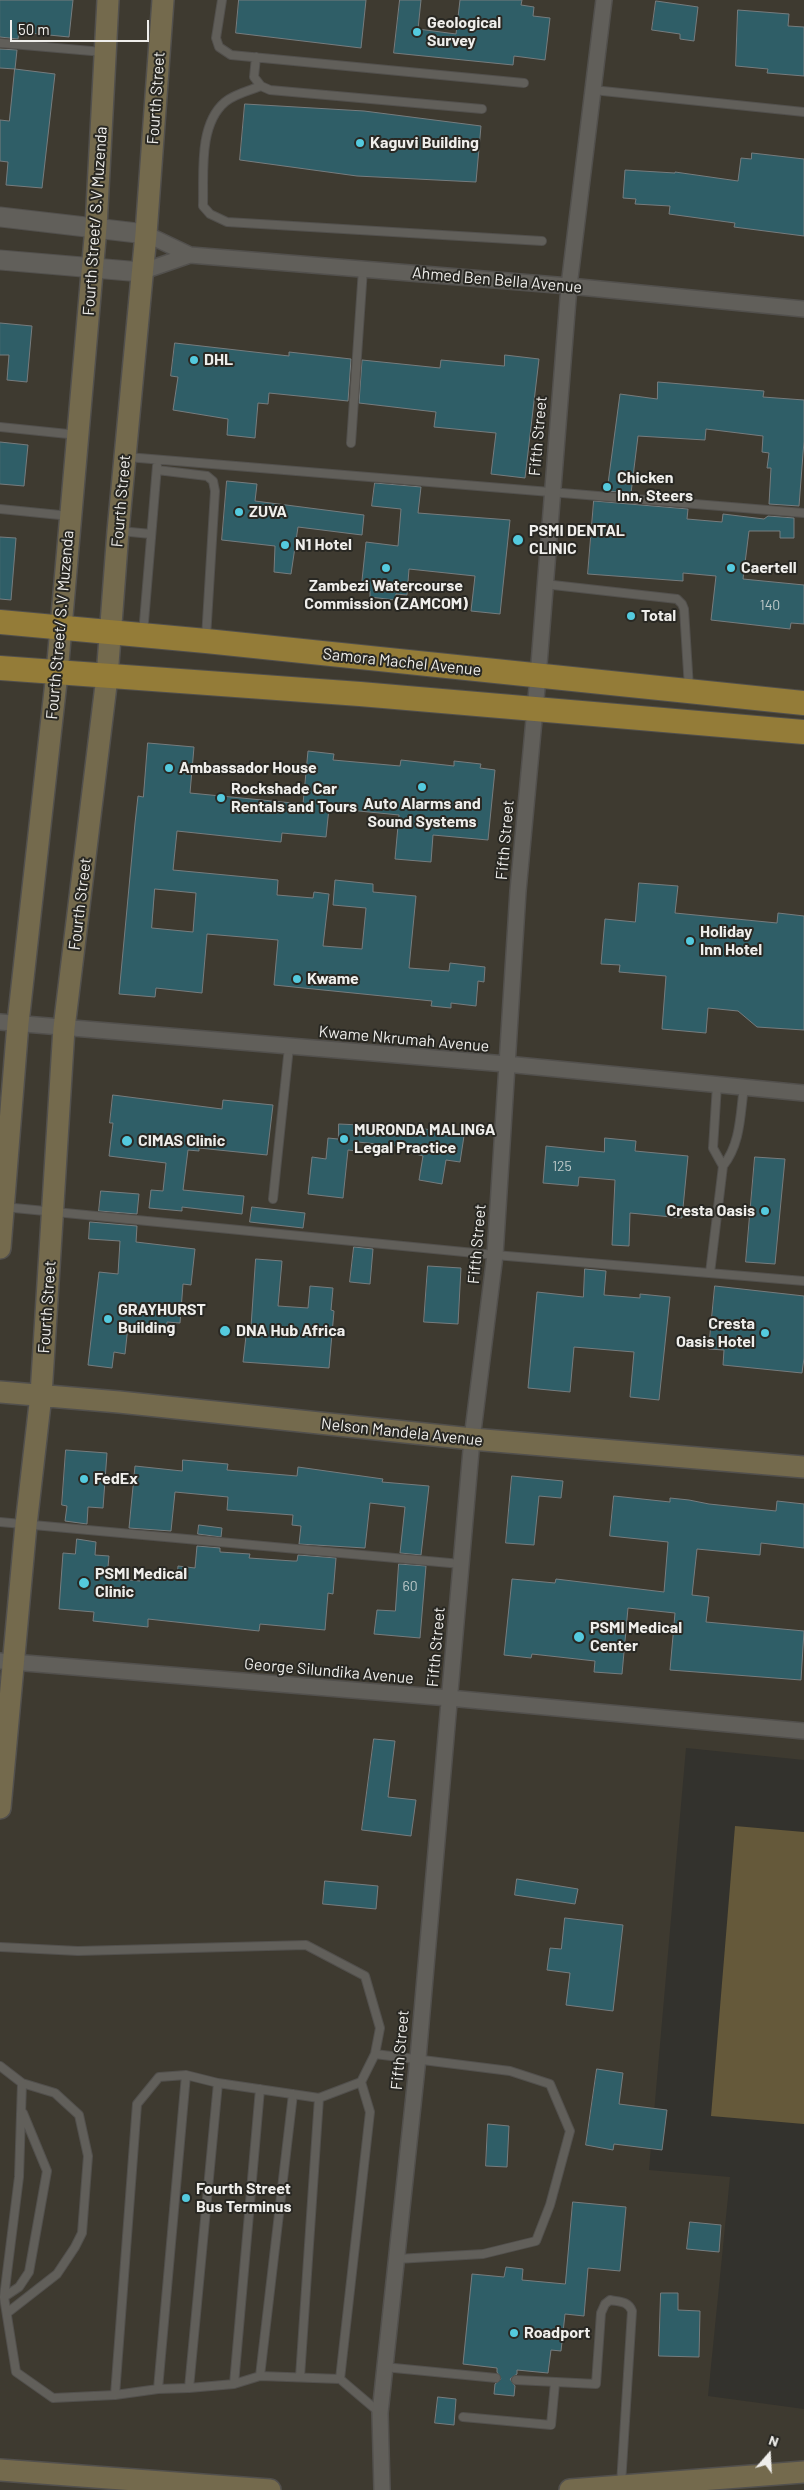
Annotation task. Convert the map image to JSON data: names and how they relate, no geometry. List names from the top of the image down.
{
  "streets": {
    "highway": ["Samora Machel Avenue"],
    "main road": ["Fourth Street", "Fourth Street/ S.V Muzenda", "Nelson Mandela Avenue"],
    "street": [
      "Ahmed Ben Bella Avenue",
      "Fifth Street",
      "Kwame Nkrumah Avenue",
      "George Silundika Avenue"
    ]
  },
  "crossings": [
    ["Fourth Street", "Ahmed Ben Bella Avenue"],
    ["Fourth Street", "Samora Machel Avenue"],
    ["Fourth Street", "Kwame Nkrumah Avenue"],
    ["Fourth Street", "Nelson Mandela Avenue"],
    ["Fourth Street", "George Silundika Avenue"],
    ["Fourth Street/ S.V Muzenda", "Ahmed Ben Bella Avenue"],
    ["Fourth Street/ S.V Muzenda", "Samora Machel Avenue"],
    ["Fourth Street/ S.V Muzenda", "Kwame Nkrumah Avenue"],
    ["Ahmed Ben Bella Avenue", "Fifth Street"],
    ["Fifth Street", "Samora Machel Avenue"],
    ["Fifth Street", "Kwame Nkrumah Avenue"],
    ["Fifth Street", "Nelson Mandela Avenue"],
    ["Fifth Street", "George Silundika Avenue"]
  ],
  "places": [
    "Geological Survey",
    "Kaguvi Building",
    "DHL",
    "Chicken Inn, Steers",
    "ZUVA",
    "PSMI DENTAL CLINIC",
    "N1 Hotel",
    "Zambezi Watercourse Commission (ZAMCOM)",
    "Caertell",
    "Total",
    "Ambassador House",
    "Auto Alarms and Sound Systems",
    "Rockshade Car Rentals and Tours",
    "Holiday Inn Hotel",
    "Kwame",
    "MURONDA MALINGA Legal Practice",
    "CIMAS Clinic",
    "Cresta Oasis",
    "GRAYHURST Building",
    "DNA Hub Africa",
    "Cresta Oasis Hotel",
    "FedEx",
    "PSMI Medical Clinic",
    "PSMI Medical Center",
    "Fourth Street Bus Terminus",
    "Roadport"
  ],
  "house_numbers": ["140", "125", "60"],
  "scale_bar": "50 m",
  "north": "top"
}
